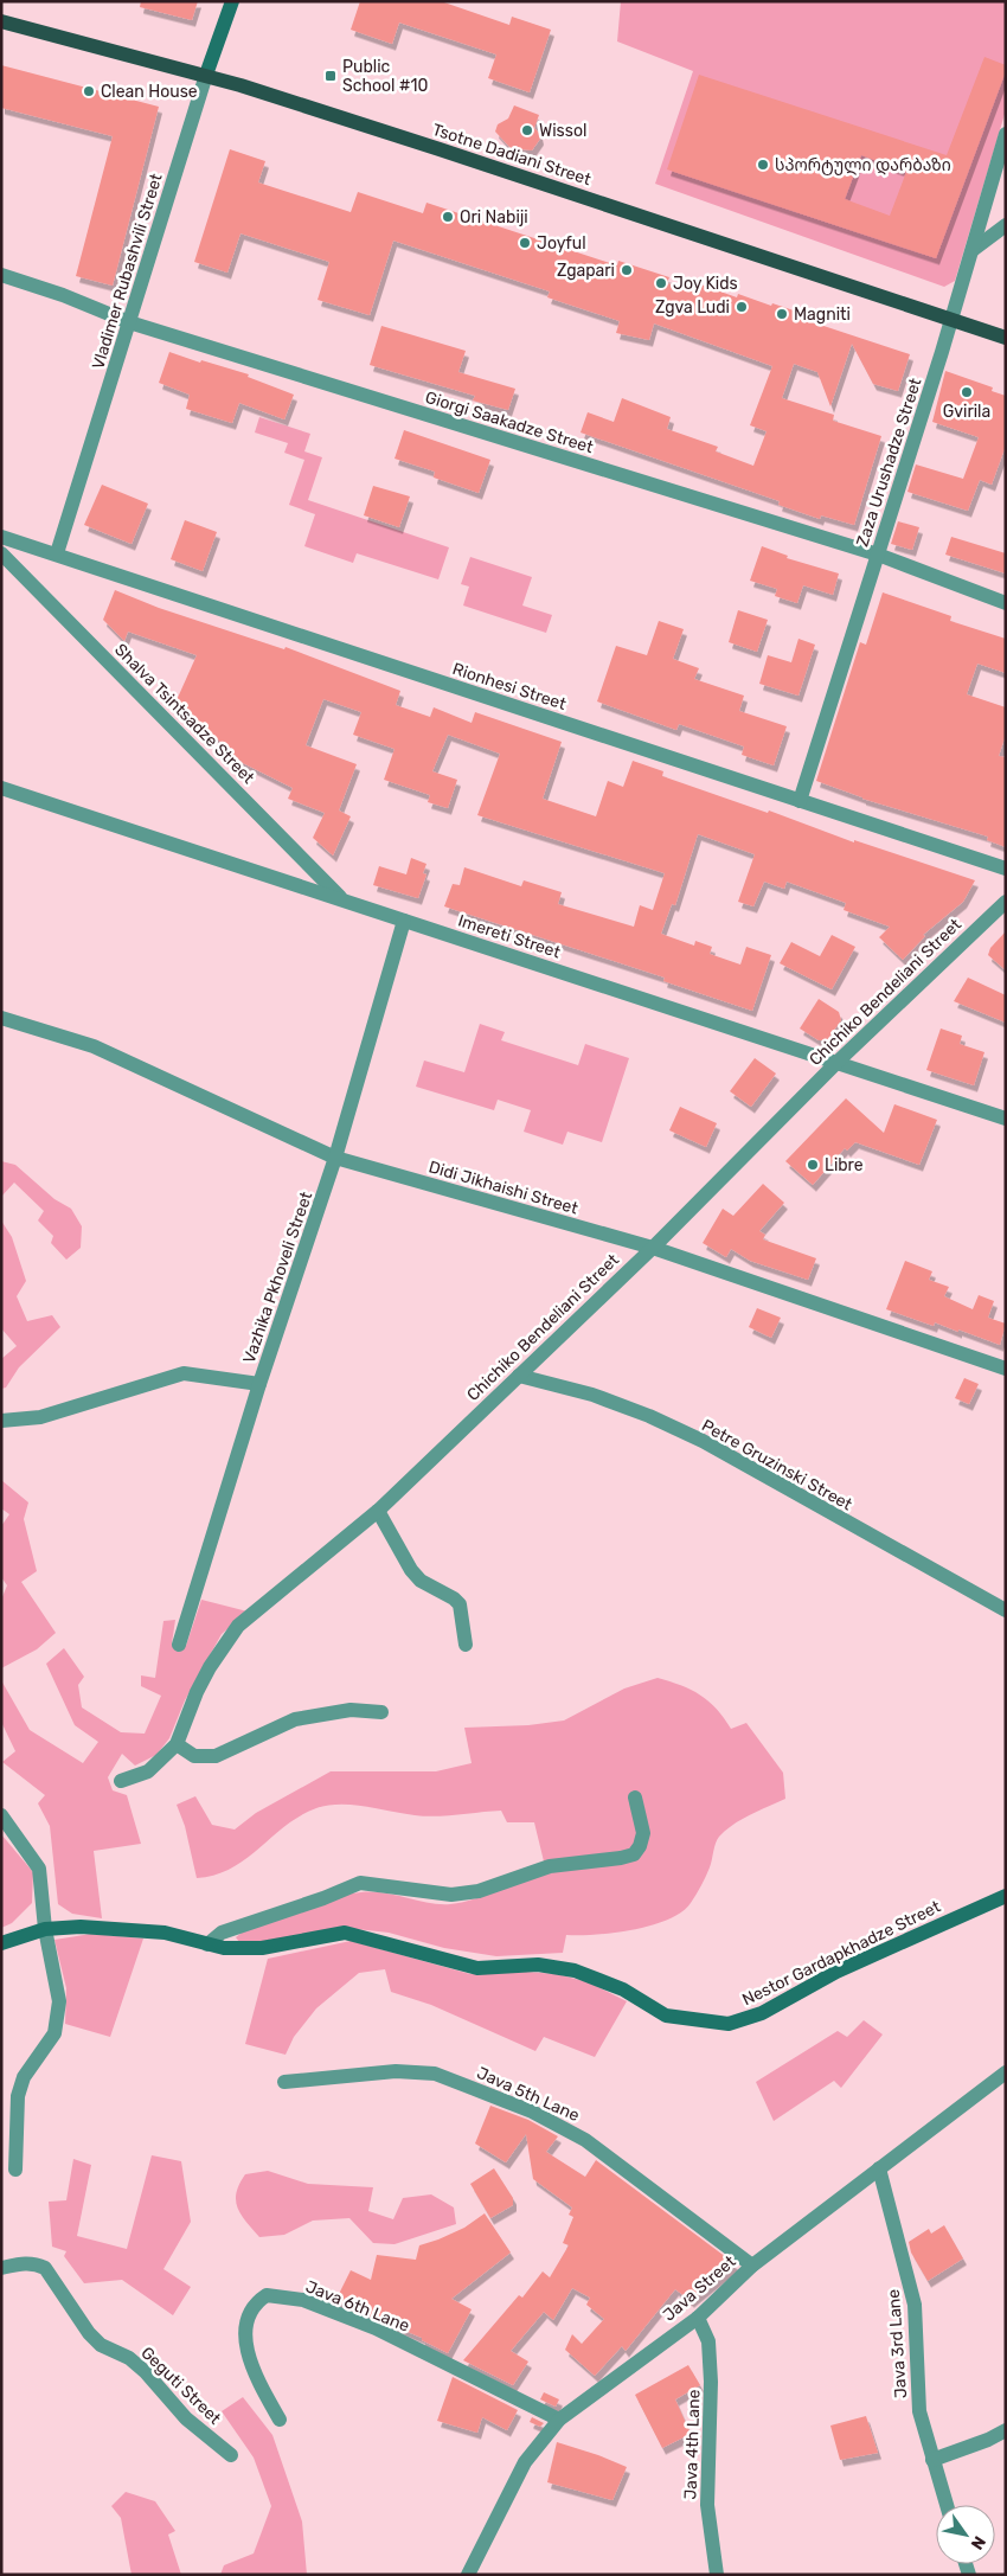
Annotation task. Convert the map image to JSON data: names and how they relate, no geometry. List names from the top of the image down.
{
  "streets": {
    "main road": ["Tsotne Dadiani Street"],
    "street": [
      "Vladimer Rubashvili Street",
      "Giorgi Saakadze Street",
      "Zaza Urushadze Street",
      "Rionhesi Street",
      "Shalva Tsintsadze Street",
      "Imereti Street",
      "Chichiko Bendeliani Street",
      "Didi Jikhaishi Street",
      "Vazhika Pkhoveli Street",
      "Petre Gruzinski Street",
      "Nestor Gardapkhadze Street",
      "Java 5th Lane",
      "Java Street",
      "Java 6th Lane",
      "Java 3rd Lane",
      "Geguti Street",
      "Java 4th Lane"
    ]
  },
  "crossings": [
    ["Tsotne Dadiani Street", "Vladimer Rubashvili Street"],
    ["Tsotne Dadiani Street", "Zaza Urushadze Street"],
    ["Vladimer Rubashvili Street", "Giorgi Saakadze Street"],
    ["Vladimer Rubashvili Street", "Rionhesi Street"],
    ["Giorgi Saakadze Street", "Zaza Urushadze Street"],
    ["Zaza Urushadze Street", "Rionhesi Street"],
    ["Shalva Tsintsadze Street", "Imereti Street"],
    ["Imereti Street", "Chichiko Bendeliani Street"],
    ["Imereti Street", "Vazhika Pkhoveli Street"],
    ["Chichiko Bendeliani Street", "Didi Jikhaishi Street"],
    ["Chichiko Bendeliani Street", "Petre Gruzinski Street"],
    ["Didi Jikhaishi Street", "Vazhika Pkhoveli Street"],
    ["Java 5th Lane", "Java Street"],
    ["Java Street", "Java 6th Lane"],
    ["Java Street", "Java 3rd Lane"],
    ["Java Street", "Java 4th Lane"]
  ],
  "places": {
    "transit": ["Public School #10"],
    "other": [
      "Clean House",
      "Wissol",
      "სპორტული დარბაზი",
      "Ori Nabiji",
      "Joyful",
      "Zgapari",
      "Joy Kids",
      "Zgva Ludi",
      "Magniti",
      "Gvirila",
      "Libre"
    ]
  },
  "north": "bottom right"
}
